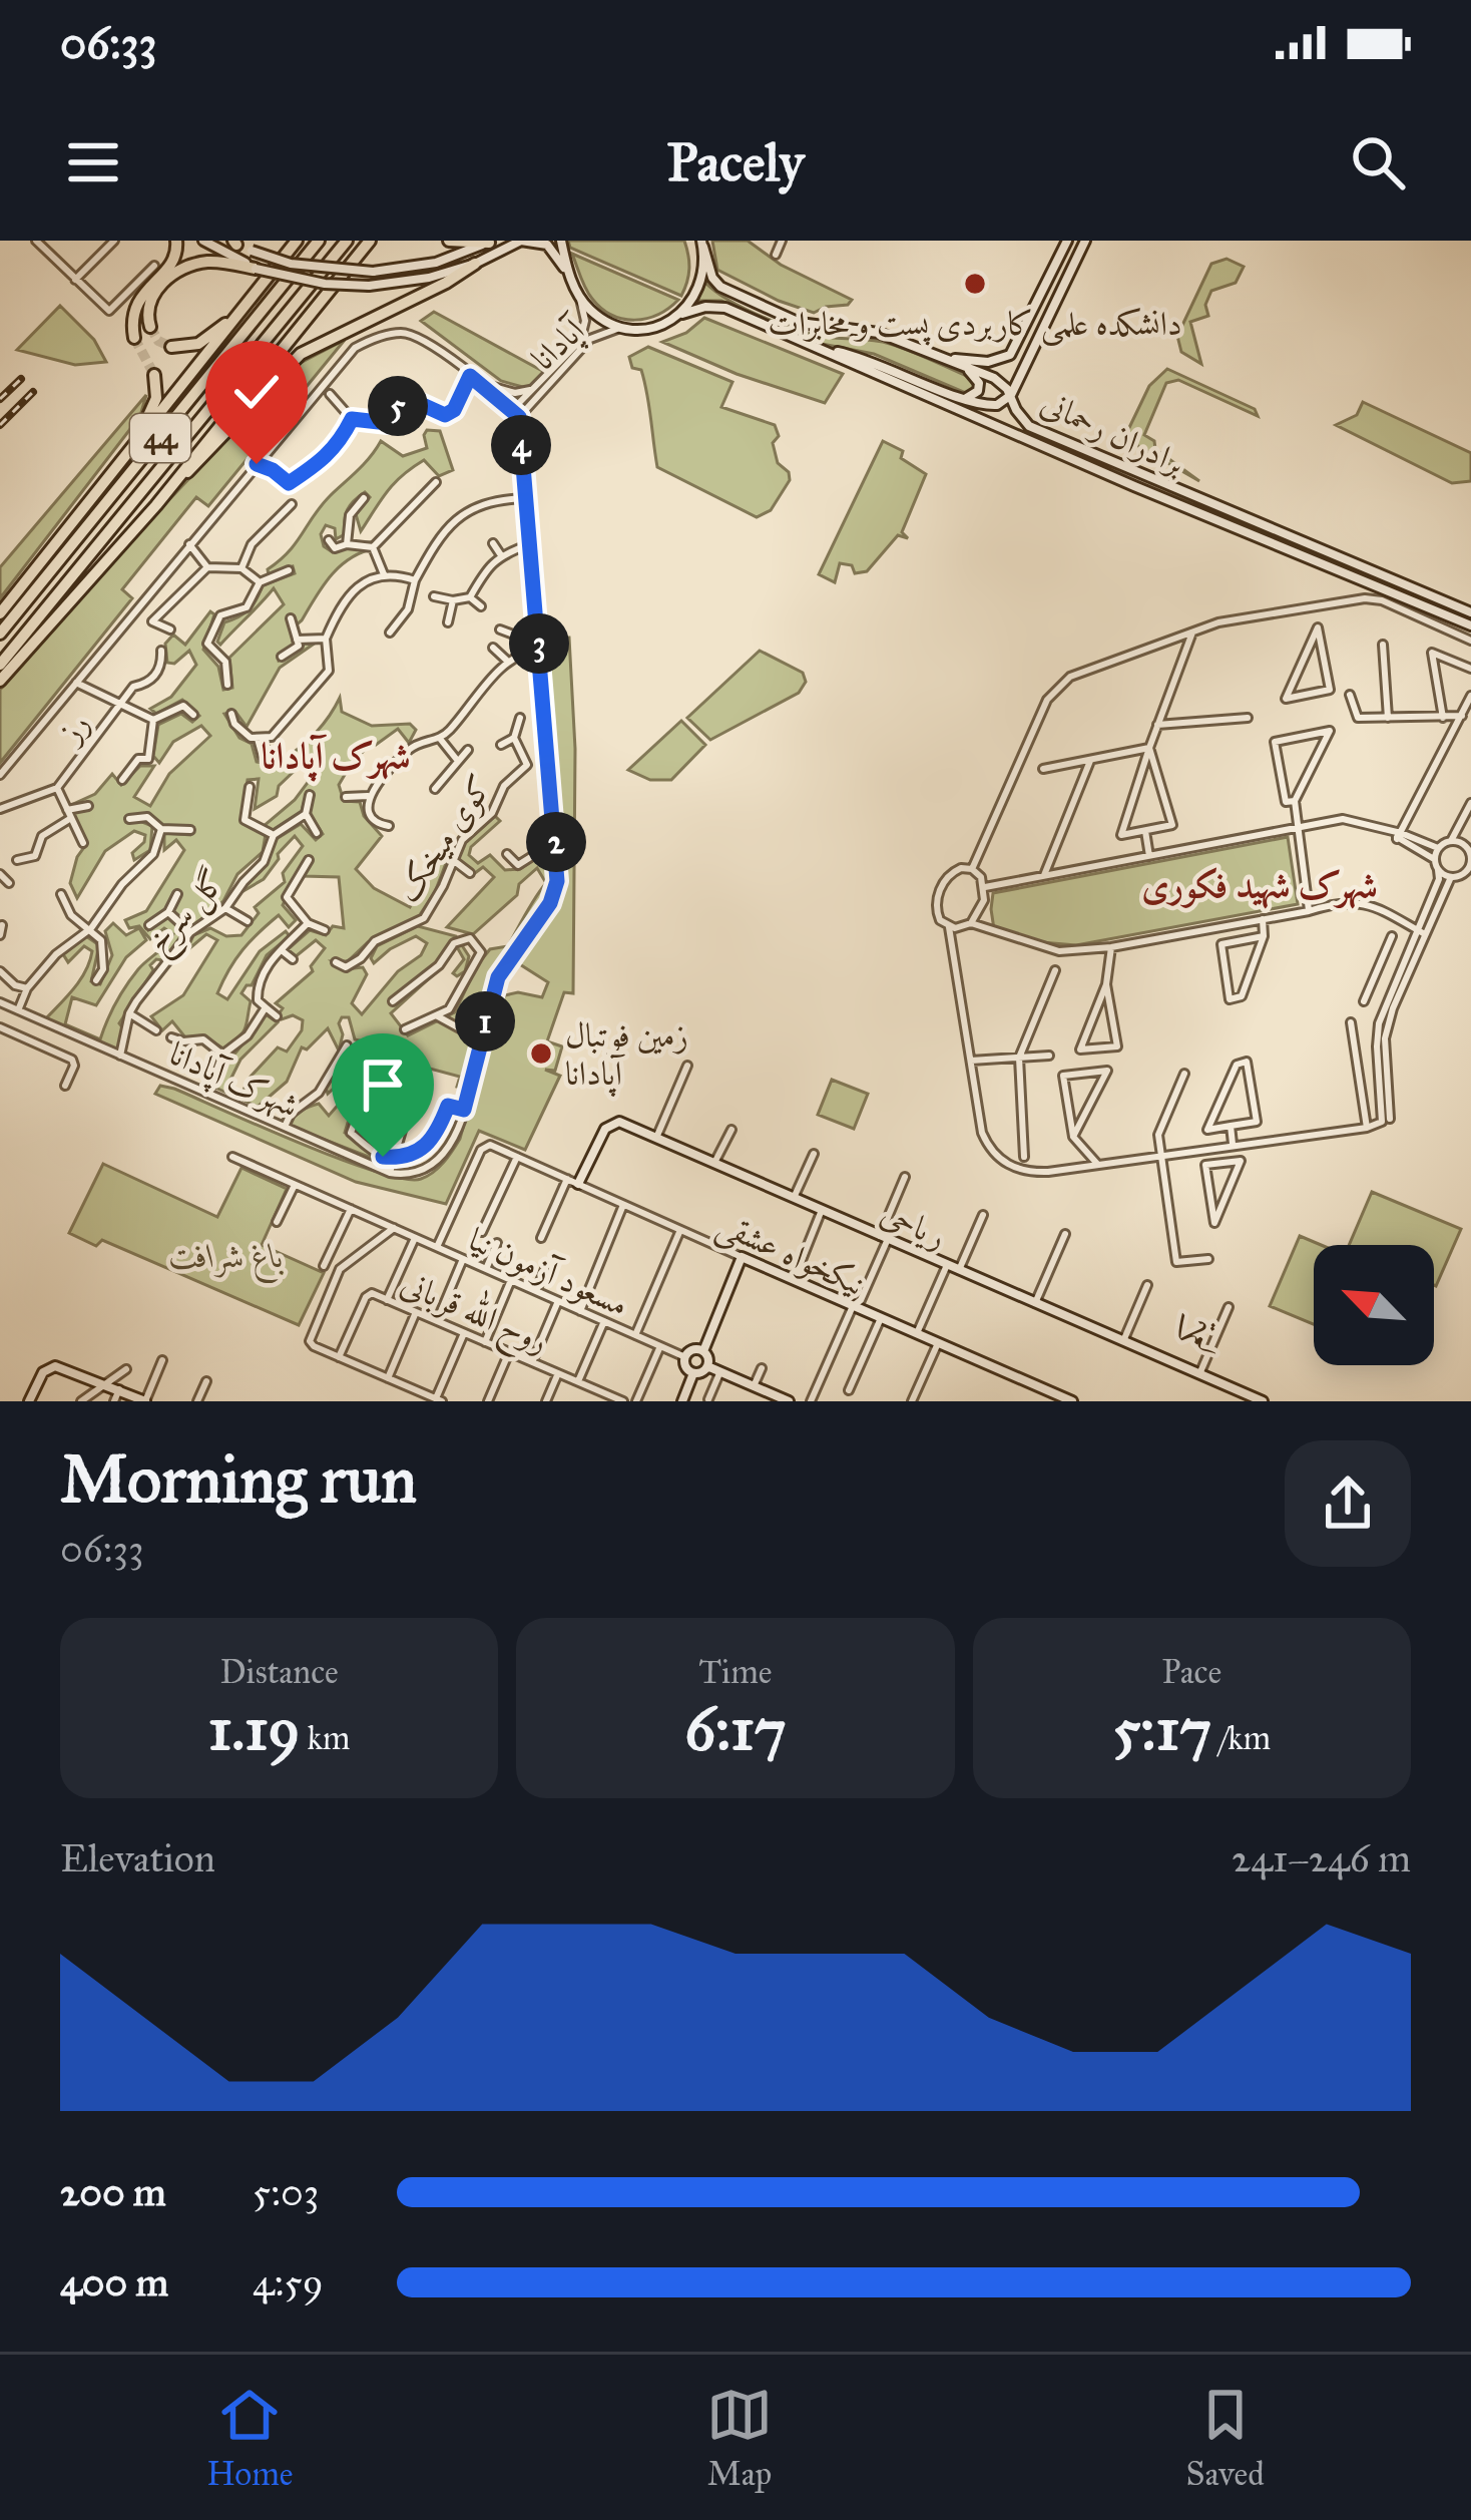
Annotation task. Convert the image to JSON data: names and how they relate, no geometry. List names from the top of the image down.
{
  "streets": {
    "highway": ["44"],
    "main road": ["برادران رحمانی", "ریاحی", "نیکخواه عشقی"],
    "street": [
      "آپادانا",
      "رز",
      "کوی میخک",
      "گل سرخ",
      "شهرک آپادانا",
      "مسعود آزمون نیا",
      "روح الله قربانی",
      "یکم"
    ]
  },
  "crossings": [
    ["آپادانا", "برادران رحمانی"],
    ["گل سرخ", "شهرک آپادانا"],
    ["ریاحی", "نیکخواه عشقی"],
    ["ریاحی", "یکم"],
    ["نیکخواه عشقی", "مسعود آزمون نیا"]
  ],
  "districts": ["شهرک آپادانا", "شهرک شهید فکوری"],
  "parks": ["باغ شرافت"],
  "places": ["دانشکده علمی کاربردی پست و مخابرات", "زمین فوتبال آپادانا"],
  "north": "top left",
  "page": {
    "status": "06:33",
    "header": "Pacely",
    "pins": [
      "5",
      "4",
      "3",
      "2",
      "1"
    ],
    "heading": ["Morning run", "06:33"],
    "stats": [
      ["Distance", "1.19 km"],
      ["Time", "6:17"],
      ["Pace", "5:17 /km"]
    ],
    "chart": ["Elevation", "241–246 m"],
    "list": [
      {
        "name": "200 m",
        "note": "5:03"
      },
      {
        "name": "400 m",
        "note": "4:59"
      }
    ],
    "tabs": ["Home", "Map", "Saved"]
  }
}
